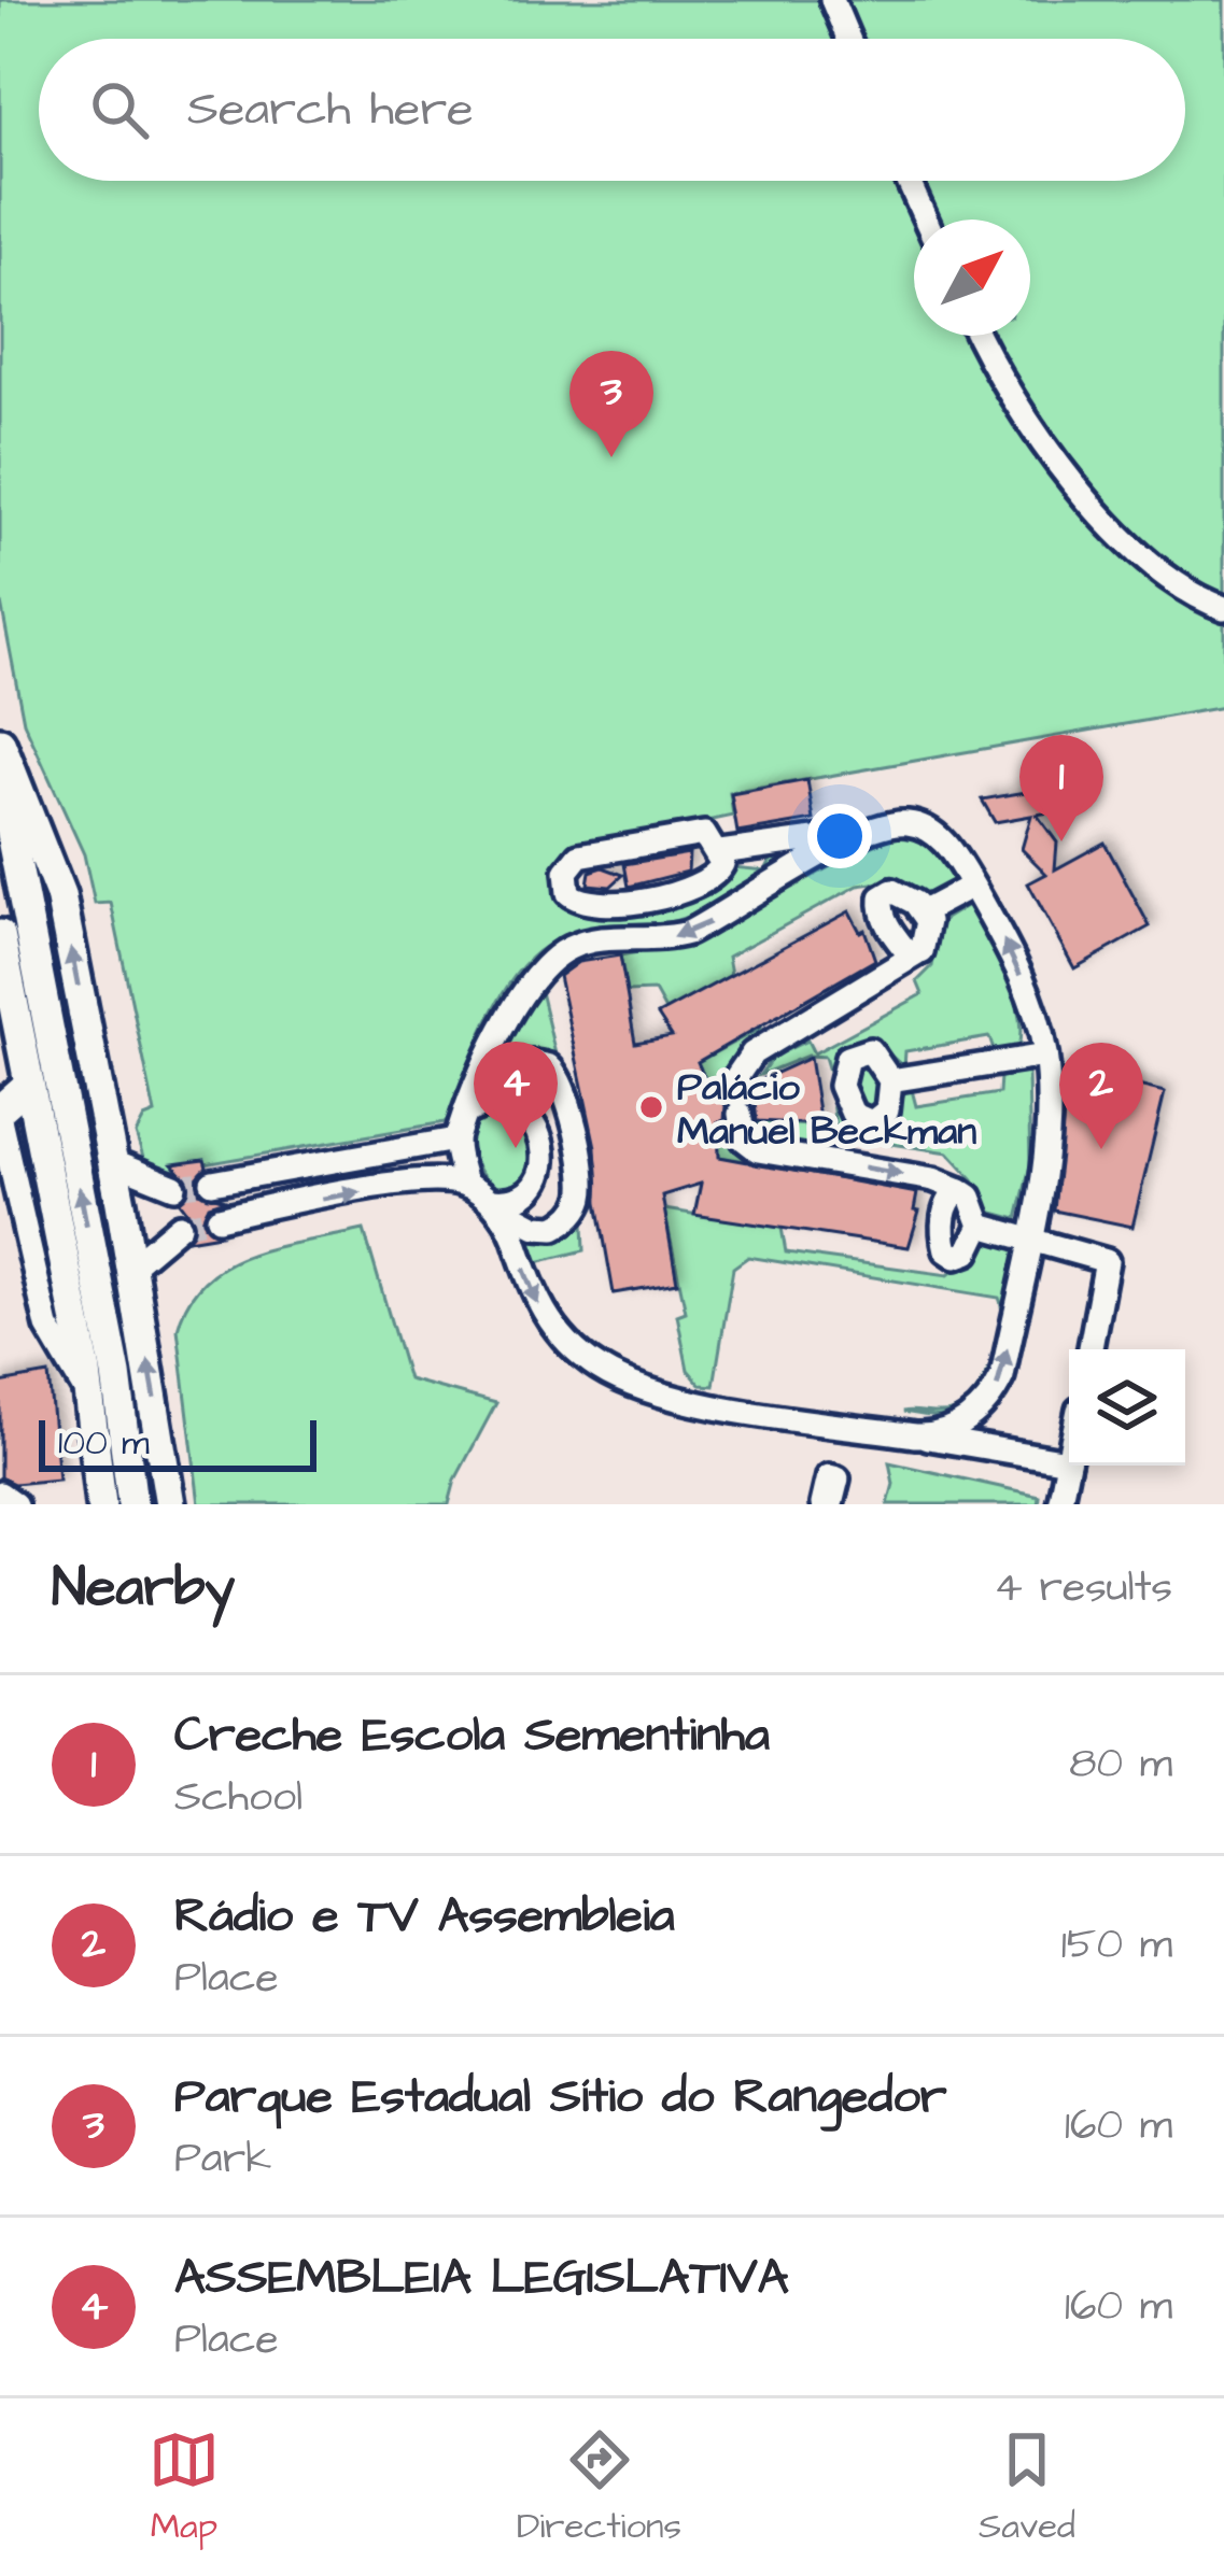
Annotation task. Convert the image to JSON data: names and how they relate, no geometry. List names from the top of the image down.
{
  "places": ["Palácio Manuel Beckman"],
  "scale_bar": "100 m",
  "north": "top right",
  "page": {
    "search": "Search here",
    "pins": [
      "3",
      "1",
      "4",
      "2"
    ],
    "scale": "100 m",
    "heading": ["Nearby", "4 results"],
    "list": [
      {
        "mark": "1",
        "name": "Creche Escola Sementinha",
        "note": "School",
        "value": "80 m"
      },
      {
        "mark": "2",
        "name": "Rádio e TV Assembleia",
        "note": "Place",
        "value": "150 m"
      },
      {
        "mark": "3",
        "name": "Parque Estadual Sítio do Rangedor",
        "note": "Park",
        "value": "160 m"
      },
      {
        "mark": "4",
        "name": "ASSEMBLEIA LEGISLATIVA",
        "note": "Place",
        "value": "160 m"
      }
    ],
    "nav": ["Map", "Directions", "Saved"]
  }
}
